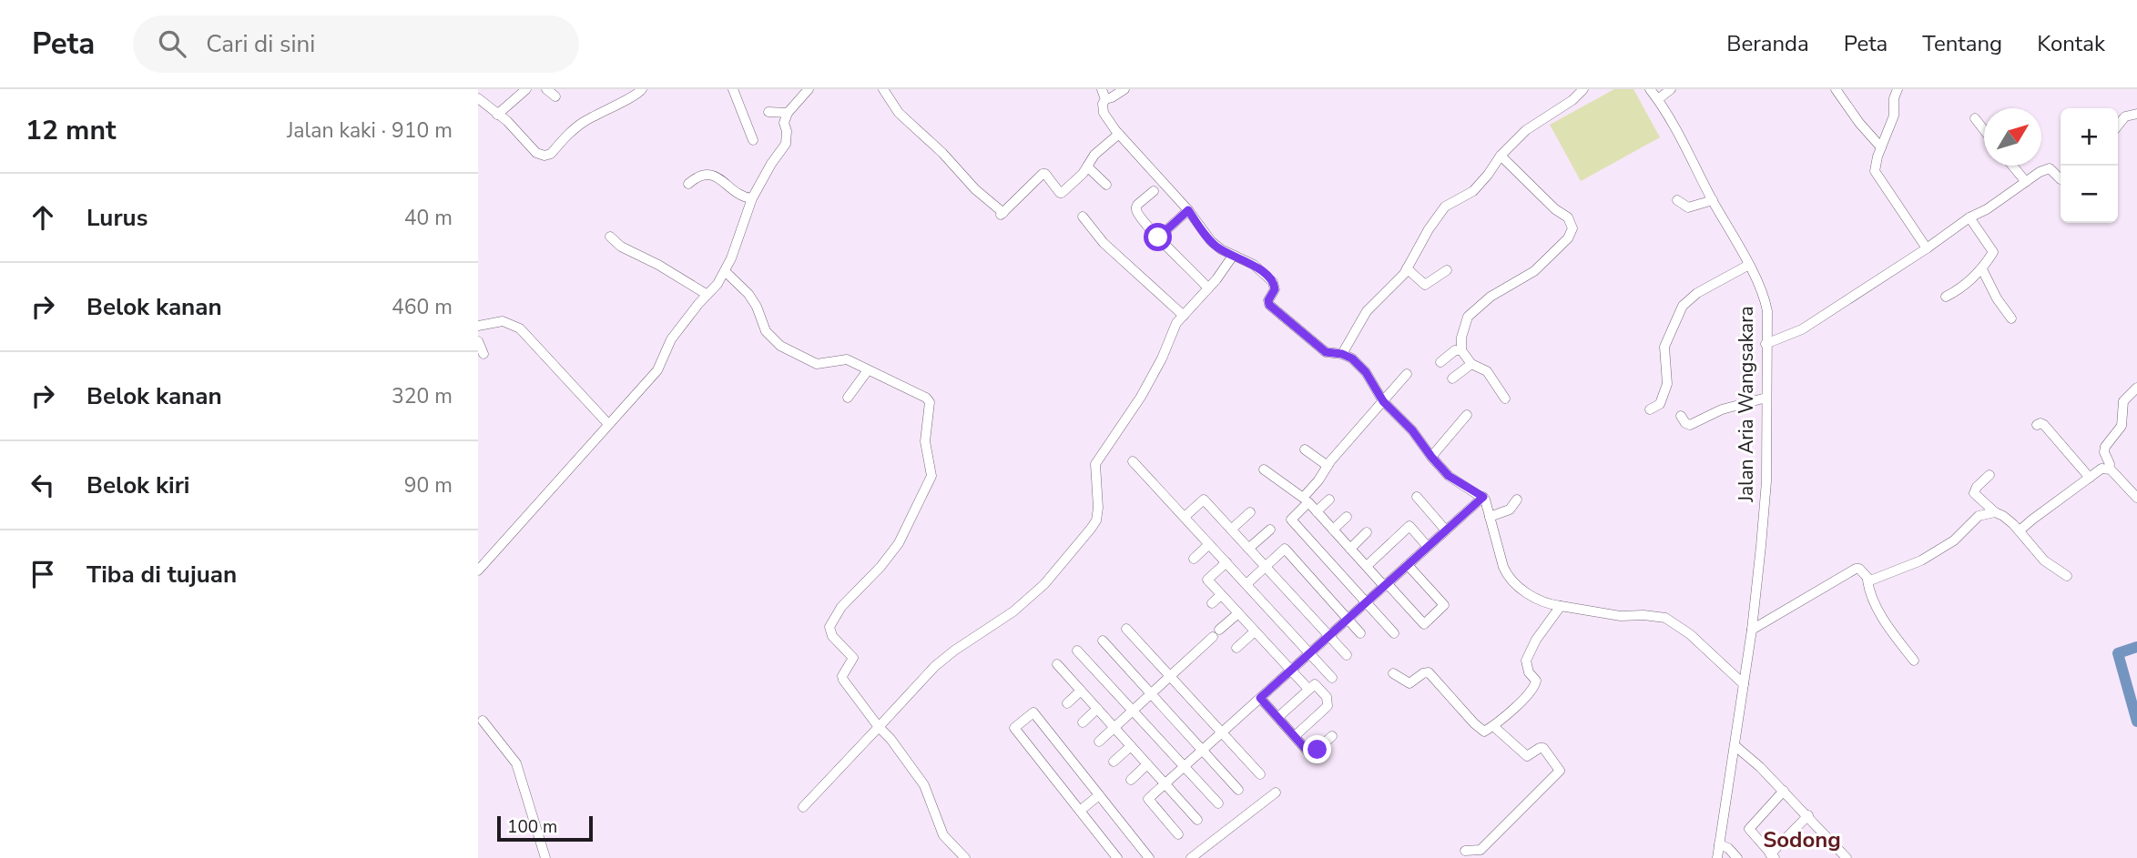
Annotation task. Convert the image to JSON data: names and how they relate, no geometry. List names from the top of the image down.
{
  "streets": {
    "street": ["Jalan Aria Wangsakara"]
  },
  "districts": ["Sodong"],
  "scale_bar": "100 m",
  "north": "top right",
  "page": {
    "header": "Peta",
    "search": "Cari di sini",
    "nav": [
      "Beranda",
      "Peta",
      "Tentang",
      "Kontak"
    ],
    "heading": ["12 mnt", "Jalan kaki · 910 m"],
    "map_buttons": ["+", "−"],
    "list": [
      ["Lurus", "40 m"],
      ["Belok kanan", "460 m"],
      ["Belok kanan", "320 m"],
      ["Belok kiri", "90 m"],
      "Tiba di tujuan"
    ],
    "scale": "100 m"
  }
}
